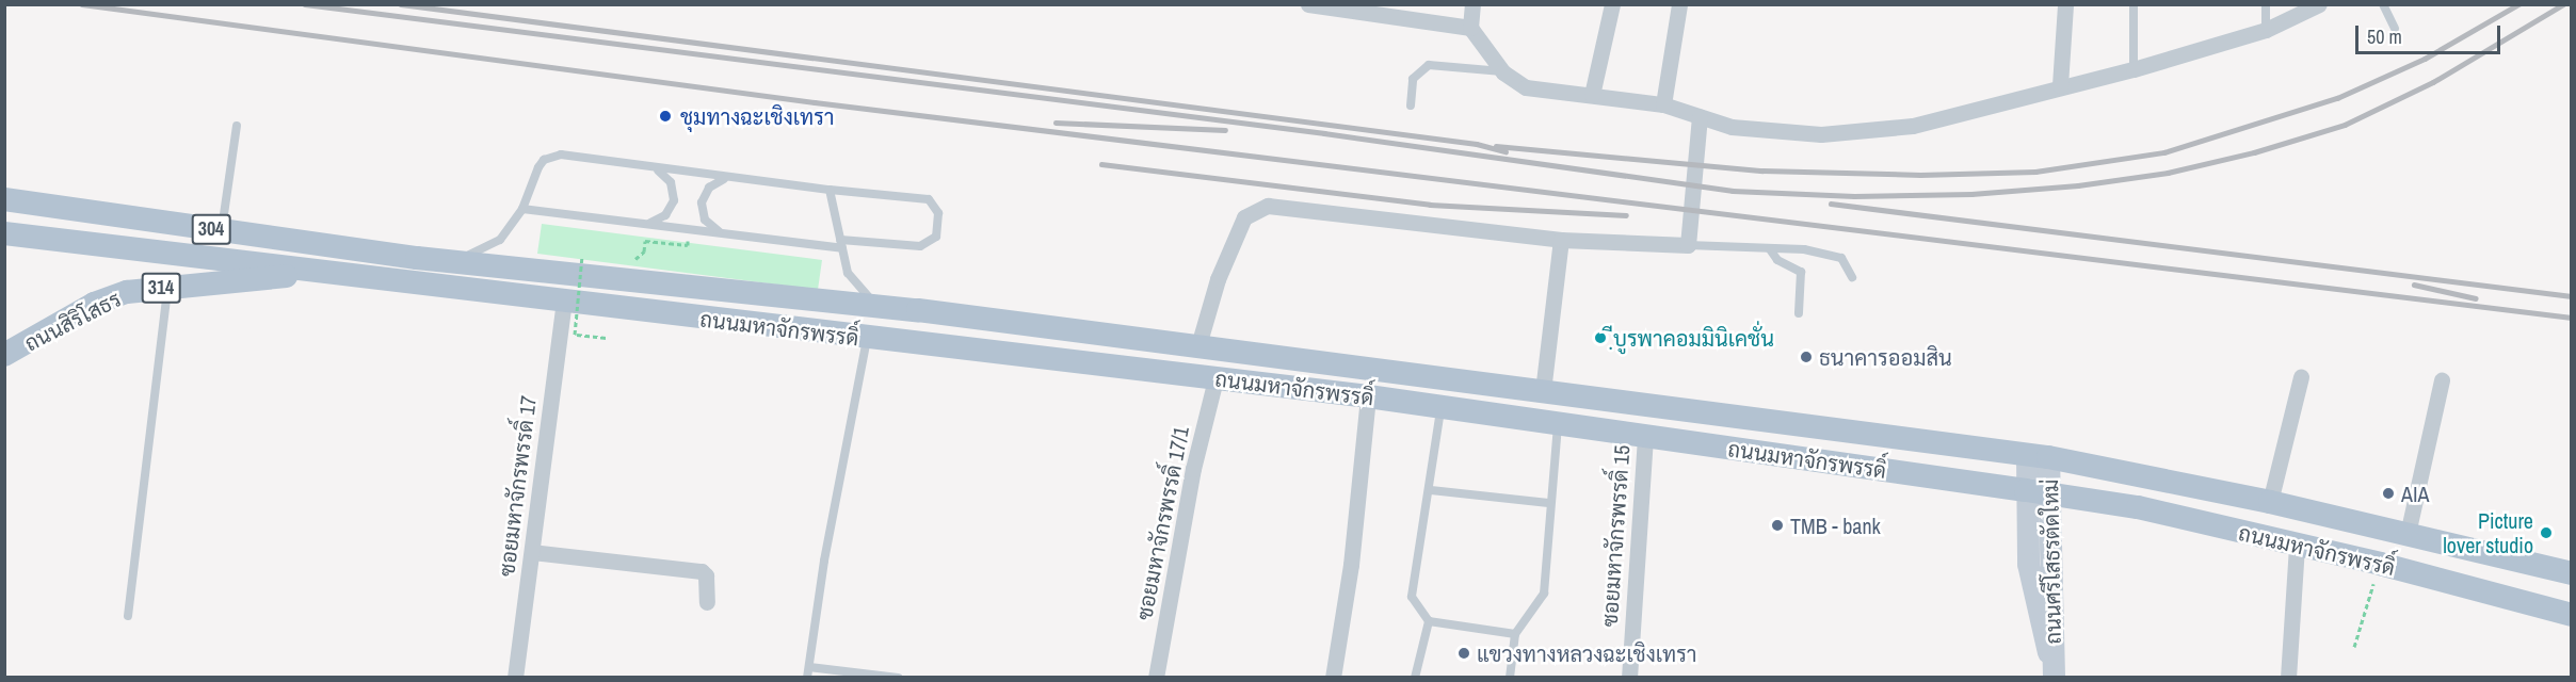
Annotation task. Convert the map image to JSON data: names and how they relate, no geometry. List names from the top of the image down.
{
  "streets": {
    "main road": [
      "304",
      "314",
      "ถนนสิริโสธร",
      "ถนนมหาจักรพรรดิ์"
    ],
    "street": [
      "ซอยมหาจักรพรรดิ์ 17",
      "ซอยมหาจักรพรรดิ์ 17/1",
      "ซอยมหาจักรพรรดิ์ 15",
      "ถนนศรีโสธรตัดใหม่"
    ]
  },
  "crossings": [
    ["ถนนสิริโสธร", "ถนนมหาจักรพรรดิ์"],
    ["ถนนมหาจักรพรรดิ์", "ซอยมหาจักรพรรดิ์ 17"],
    ["ถนนมหาจักรพรรดิ์", "ซอยมหาจักรพรรดิ์ 17/1"],
    ["ถนนมหาจักรพรรดิ์", "ซอยมหาจักรพรรดิ์ 15"],
    ["ถนนมหาจักรพรรดิ์", "ถนนศรีโสธรตัดใหม่"]
  ],
  "places": [
    "ชุมทางฉะเชิงเทรา",
    "ฺีบูรพาคอมมินิเคชั่น",
    "ธนาคารออมสิน",
    "AIA",
    "TMB - bank",
    "Picture lover studio",
    "แขวงทางหลวงฉะเชิงเทรา"
  ],
  "scale_bar": "50 m"
}
